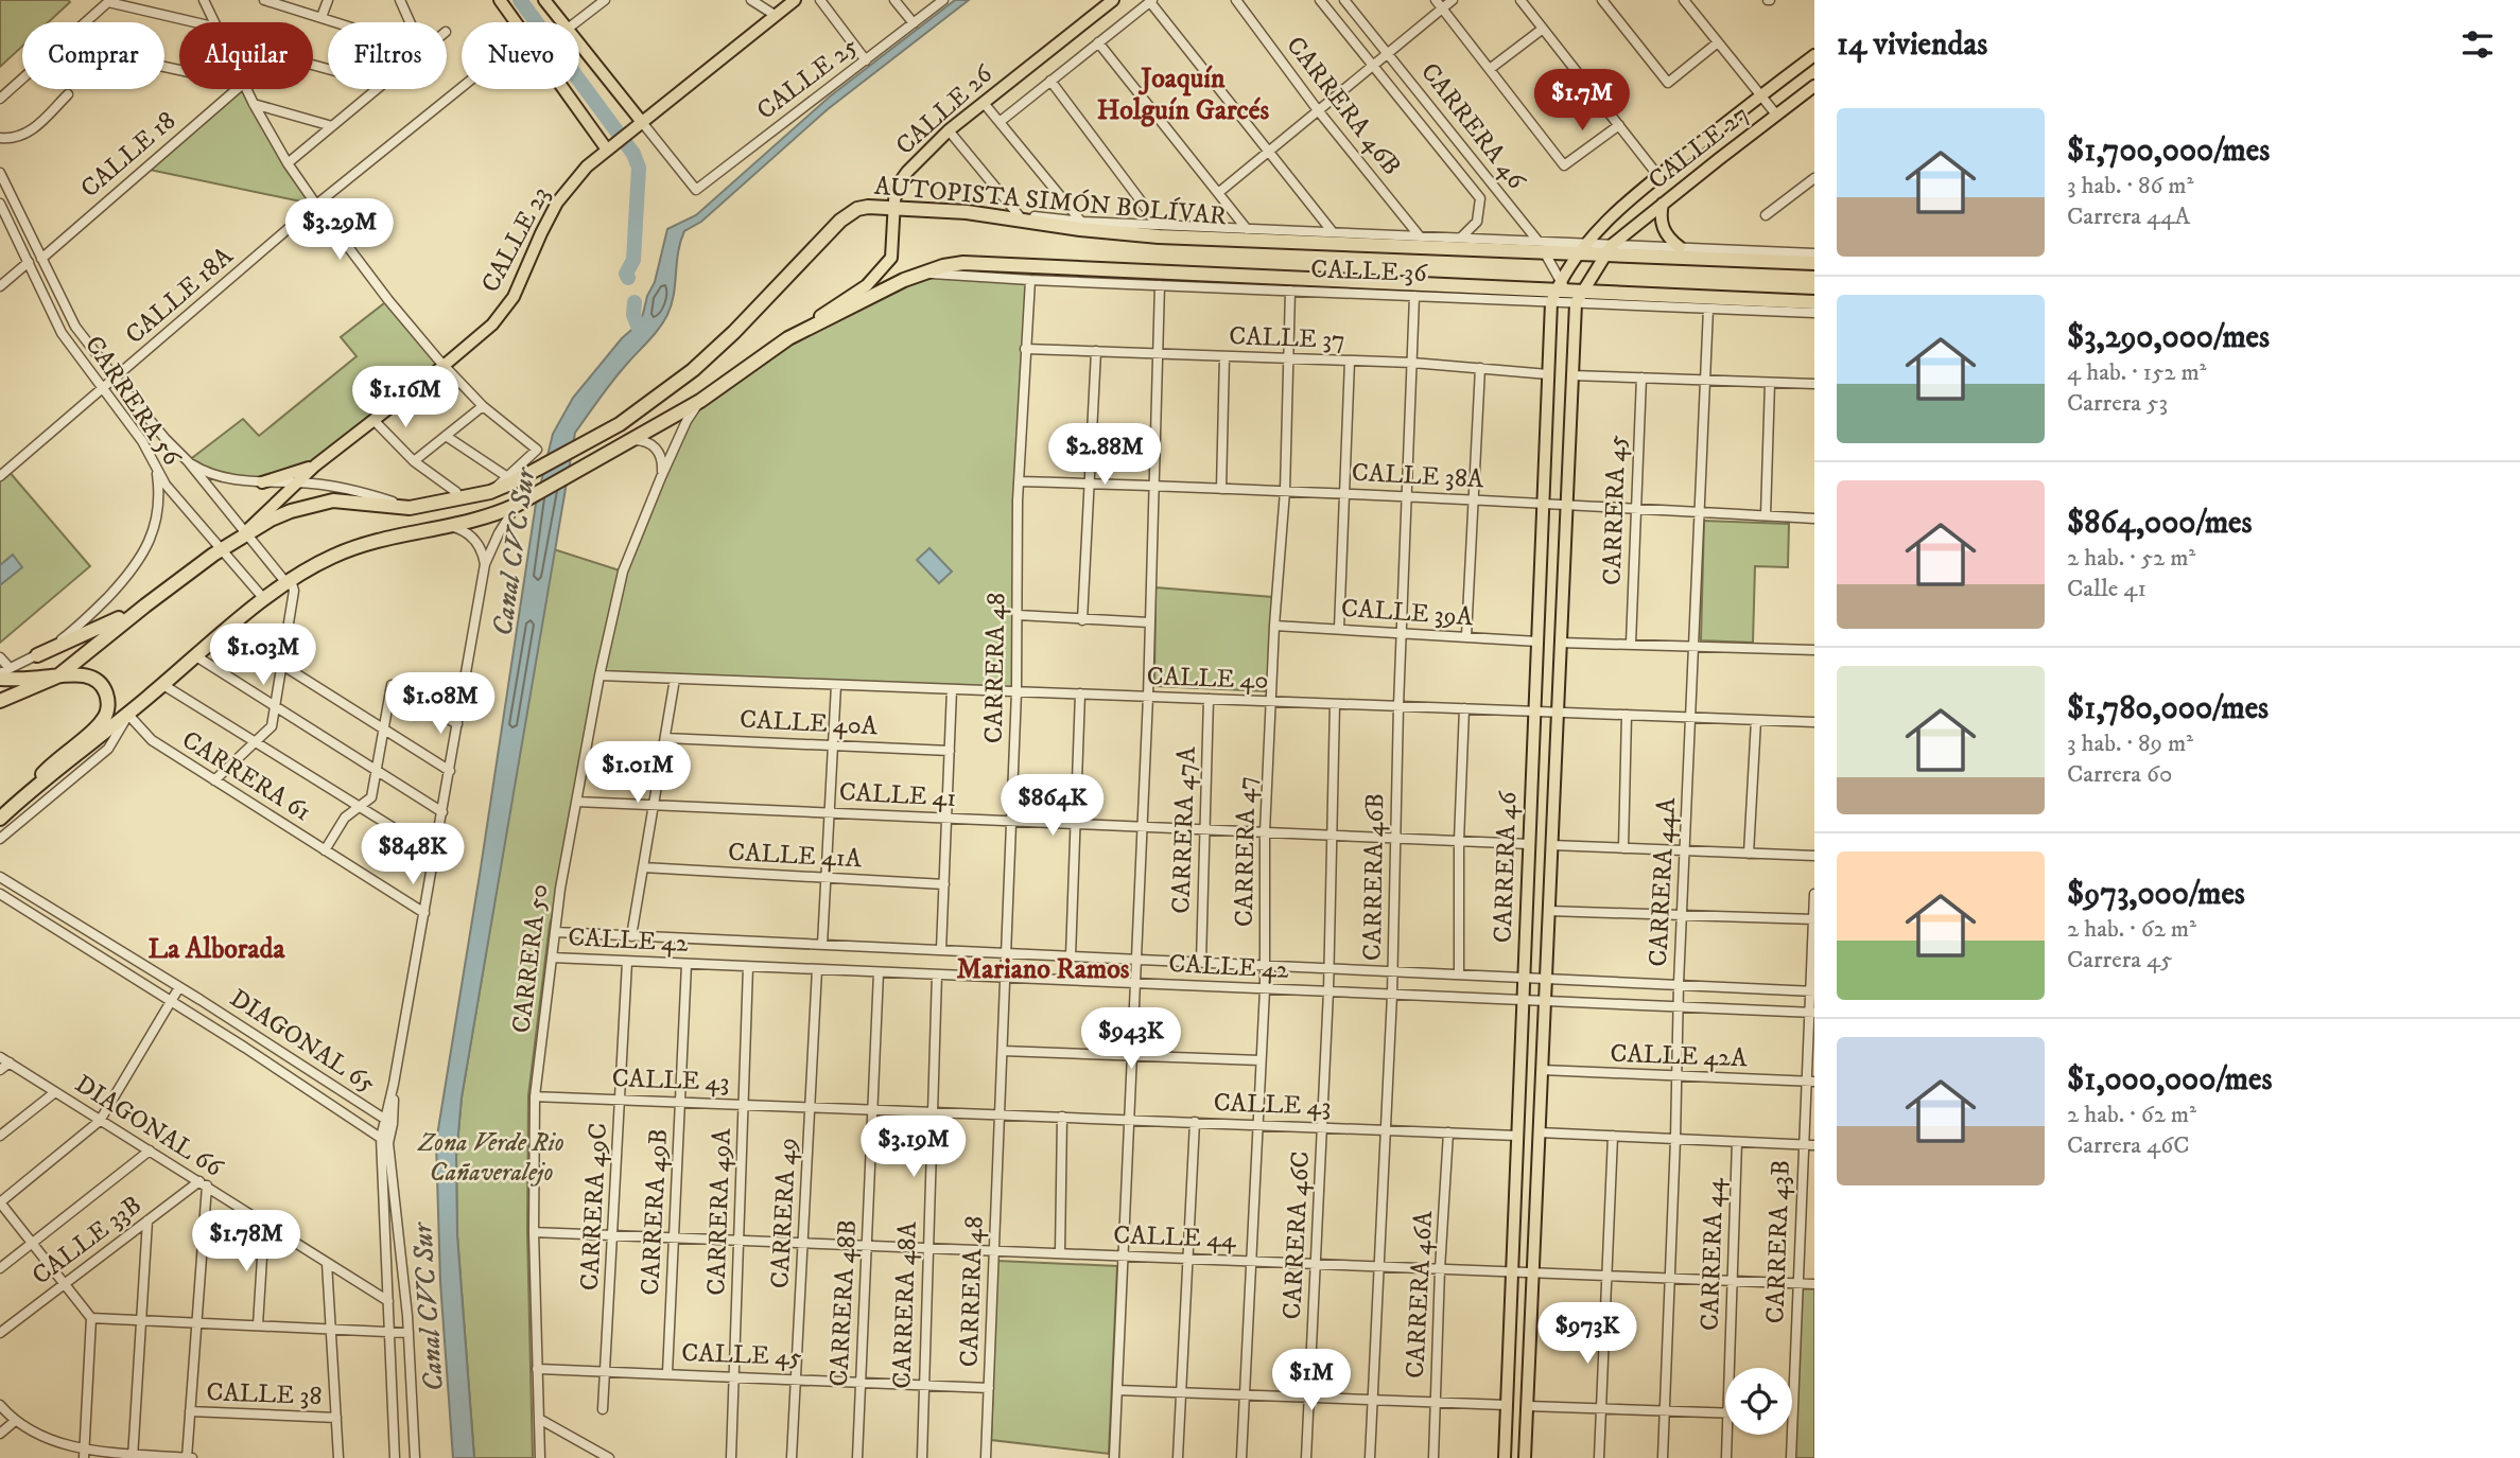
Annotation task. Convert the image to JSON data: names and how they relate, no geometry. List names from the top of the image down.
{
  "streets": {
    "highway": ["AUTOPISTA SIMÓN BOLÍVAR"],
    "main road": [
      "CALLE 26",
      "CARRERA 46",
      "CALLE 27",
      "CALLE 23"
    ],
    "street": [
      "CALLE 25",
      "CARRERA 46B",
      "CALLE 18",
      "CALLE 36",
      "CALLE 18A",
      "CALLE 37",
      "CARRERA 56",
      "CALLE 38A",
      "CARRERA 45",
      "CALLE 39A",
      "CARRERA 48",
      "CALLE 40",
      "CALLE 40A",
      "CARRERA 61",
      "CALLE 41",
      "CARRERA 47A",
      "CARRERA 47",
      "CALLE 41A",
      "CARRERA 44A",
      "CALLE 42",
      "CARRERA 50",
      "DIAGONAL 65",
      "CALLE 42A",
      "CALLE 43",
      "DIAGONAL 66",
      "CARRERA 49C",
      "CARRERA 49B",
      "CARRERA 49A",
      "CARRERA 49",
      "CARRERA 46C",
      "CALLE 44",
      "CALLE 33B",
      "CARRERA 43B",
      "CARRERA 44",
      "CARRERA 46A",
      "CARRERA 48B",
      "CARRERA 48A",
      "CALLE 45",
      "CALLE 38"
    ]
  },
  "crossings": [
    ["CALLE 25", "CALLE 23"],
    ["CARRERA 46B", "CALLE 36"],
    ["CARRERA 46B", "CALLE 37"],
    ["CARRERA 46B", "CALLE 38A"],
    ["CARRERA 46B", "CALLE 39A"],
    ["CARRERA 46B", "CALLE 40"],
    ["CARRERA 46B", "CALLE 41"],
    ["CARRERA 46B", "CALLE 42"],
    ["CARRERA 46B", "CALLE 43"],
    ["CARRERA 46B", "CALLE 44"],
    ["CALLE 26", "AUTOPISTA SIMÓN BOLÍVAR"],
    ["CARRERA 46", "CALLE 27"],
    ["CARRERA 46", "AUTOPISTA SIMÓN BOLÍVAR"],
    ["CARRERA 46", "CALLE 36"],
    ["CARRERA 46", "CALLE 37"],
    ["CARRERA 46", "CALLE 38A"],
    ["CARRERA 46", "CALLE 39A"],
    ["CARRERA 46", "CALLE 40"],
    ["CARRERA 46", "CALLE 41"],
    ["CARRERA 46", "CALLE 42"],
    ["CARRERA 46", "CALLE 42A"],
    ["CARRERA 46", "CALLE 43"],
    ["CARRERA 46", "CALLE 44"],
    ["CALLE 27", "AUTOPISTA SIMÓN BOLÍVAR"],
    ["CALLE 18", "CARRERA 56"],
    ["AUTOPISTA SIMÓN BOLÍVAR", "CALLE 23"],
    ["AUTOPISTA SIMÓN BOLÍVAR", "CALLE 36"],
    ["AUTOPISTA SIMÓN BOLÍVAR", "CARRERA 56"],
    ["CALLE 23", "CARRERA 56"],
    ["CALLE 36", "CARRERA 48"],
    ["CALLE 36", "CARRERA 47"],
    ["CALLE 18A", "CARRERA 56"],
    ["CALLE 37", "CARRERA 48"],
    ["CALLE 37", "CARRERA 47"],
    ["CALLE 38A", "CARRERA 45"],
    ["CALLE 38A", "CARRERA 48"],
    ["CALLE 38A", "CARRERA 47"],
    ["CALLE 38A", "CARRERA 44A"],
    ["CALLE 39A", "CARRERA 47"],
    ["CARRERA 48", "CALLE 40"],
    ["CARRERA 48", "CALLE 41"],
    ["CARRERA 48", "CALLE 42"],
    ["CARRERA 48", "CALLE 43"],
    ["CARRERA 48", "CALLE 44"],
    ["CARRERA 48", "CALLE 45"],
    ["CALLE 40", "CARRERA 47A"],
    ["CALLE 40", "CARRERA 47"],
    ["CALLE 40", "CARRERA 44A"],
    ["CALLE 40", "CARRERA 50"],
    ["CALLE 40", "CARRERA 46C"],
    ["CALLE 41", "CARRERA 47A"],
    ["CALLE 41", "CARRERA 47"],
    ["CALLE 41", "CARRERA 50"],
    ["CALLE 41", "CARRERA 46C"],
    ["CARRERA 47A", "CALLE 42"],
    ["CARRERA 47", "CALLE 42"],
    ["CARRERA 47", "CALLE 43"],
    ["CARRERA 47", "CALLE 44"],
    ["CARRERA 44A", "CALLE 42"],
    ["CARRERA 44A", "CALLE 42A"],
    ["CARRERA 44A", "CALLE 44"],
    ["CALLE 42", "CARRERA 50"],
    ["CALLE 42", "CARRERA 49C"],
    ["CALLE 42", "CARRERA 49B"],
    ["CALLE 42", "CARRERA 49A"],
    ["CALLE 42", "CARRERA 49"],
    ["CALLE 42", "CARRERA 46C"],
    ["CALLE 42", "CARRERA 43B"],
    ["CALLE 42", "CARRERA 48B"],
    ["CALLE 42", "CARRERA 48A"],
    ["CARRERA 50", "CALLE 43"],
    ["CARRERA 50", "CALLE 44"],
    ["CARRERA 50", "CALLE 45"],
    ["CALLE 42A", "CARRERA 43B"],
    ["CALLE 43", "CARRERA 49C"],
    ["CALLE 43", "CARRERA 49B"],
    ["CALLE 43", "CARRERA 49A"],
    ["CALLE 43", "CARRERA 49"],
    ["CALLE 43", "CARRERA 46C"],
    ["CALLE 43", "CARRERA 46A"],
    ["CALLE 43", "CARRERA 48B"],
    ["CALLE 43", "CARRERA 48A"],
    ["DIAGONAL 66", "CALLE 33B"],
    ["CARRERA 49C", "CALLE 44"],
    ["CARRERA 49C", "CALLE 45"],
    ["CARRERA 49B", "CALLE 44"],
    ["CARRERA 49B", "CALLE 45"],
    ["CARRERA 49A", "CALLE 44"],
    ["CARRERA 49A", "CALLE 45"],
    ["CARRERA 49", "CALLE 44"],
    ["CARRERA 49", "CALLE 45"],
    ["CARRERA 46C", "CALLE 44"],
    ["CALLE 44", "CARRERA 43B"],
    ["CALLE 44", "CARRERA 44"],
    ["CALLE 44", "CARRERA 46A"],
    ["CALLE 44", "CARRERA 48B"],
    ["CALLE 44", "CARRERA 48A"],
    ["CARRERA 48B", "CALLE 45"],
    ["CARRERA 48A", "CALLE 45"]
  ],
  "districts": ["Joaquín Holguín Garcés", "La Alborada", "Mariano Ramos"],
  "water": ["Canal CVC Sur"],
  "parks": ["Zona Verde Rio Cañaveralejo"],
  "page": {
    "heading": "14 viviendas",
    "chip": [
      "Comprar",
      "Alquilar",
      "Filtros",
      "Nuevo"
    ],
    "price": [
      "$1.7M",
      "$3.29M",
      "$1.16M",
      "$2.88M",
      "$1.03M",
      "$1.08M",
      "$1.01M",
      "$864K",
      "$848K",
      "$943K",
      "$3.19M",
      "$1.78M",
      "$973K",
      "$1M"
    ],
    "list": [
      {
        "name": "$1,700,000/mes",
        "note": "3 hab. · 86 m² · Carrera 44A"
      },
      {
        "name": "$3,290,000/mes",
        "note": "4 hab. · 152 m² · Carrera 53"
      },
      {
        "name": "$864,000/mes",
        "note": "2 hab. · 52 m² · Calle 41"
      },
      {
        "name": "$1,780,000/mes",
        "note": "3 hab. · 89 m² · Carrera 60"
      },
      {
        "name": "$973,000/mes",
        "note": "2 hab. · 62 m² · Carrera 45"
      },
      {
        "name": "$1,000,000/mes",
        "note": "2 hab. · 62 m² · Carrera 46C"
      }
    ]
  }
}
